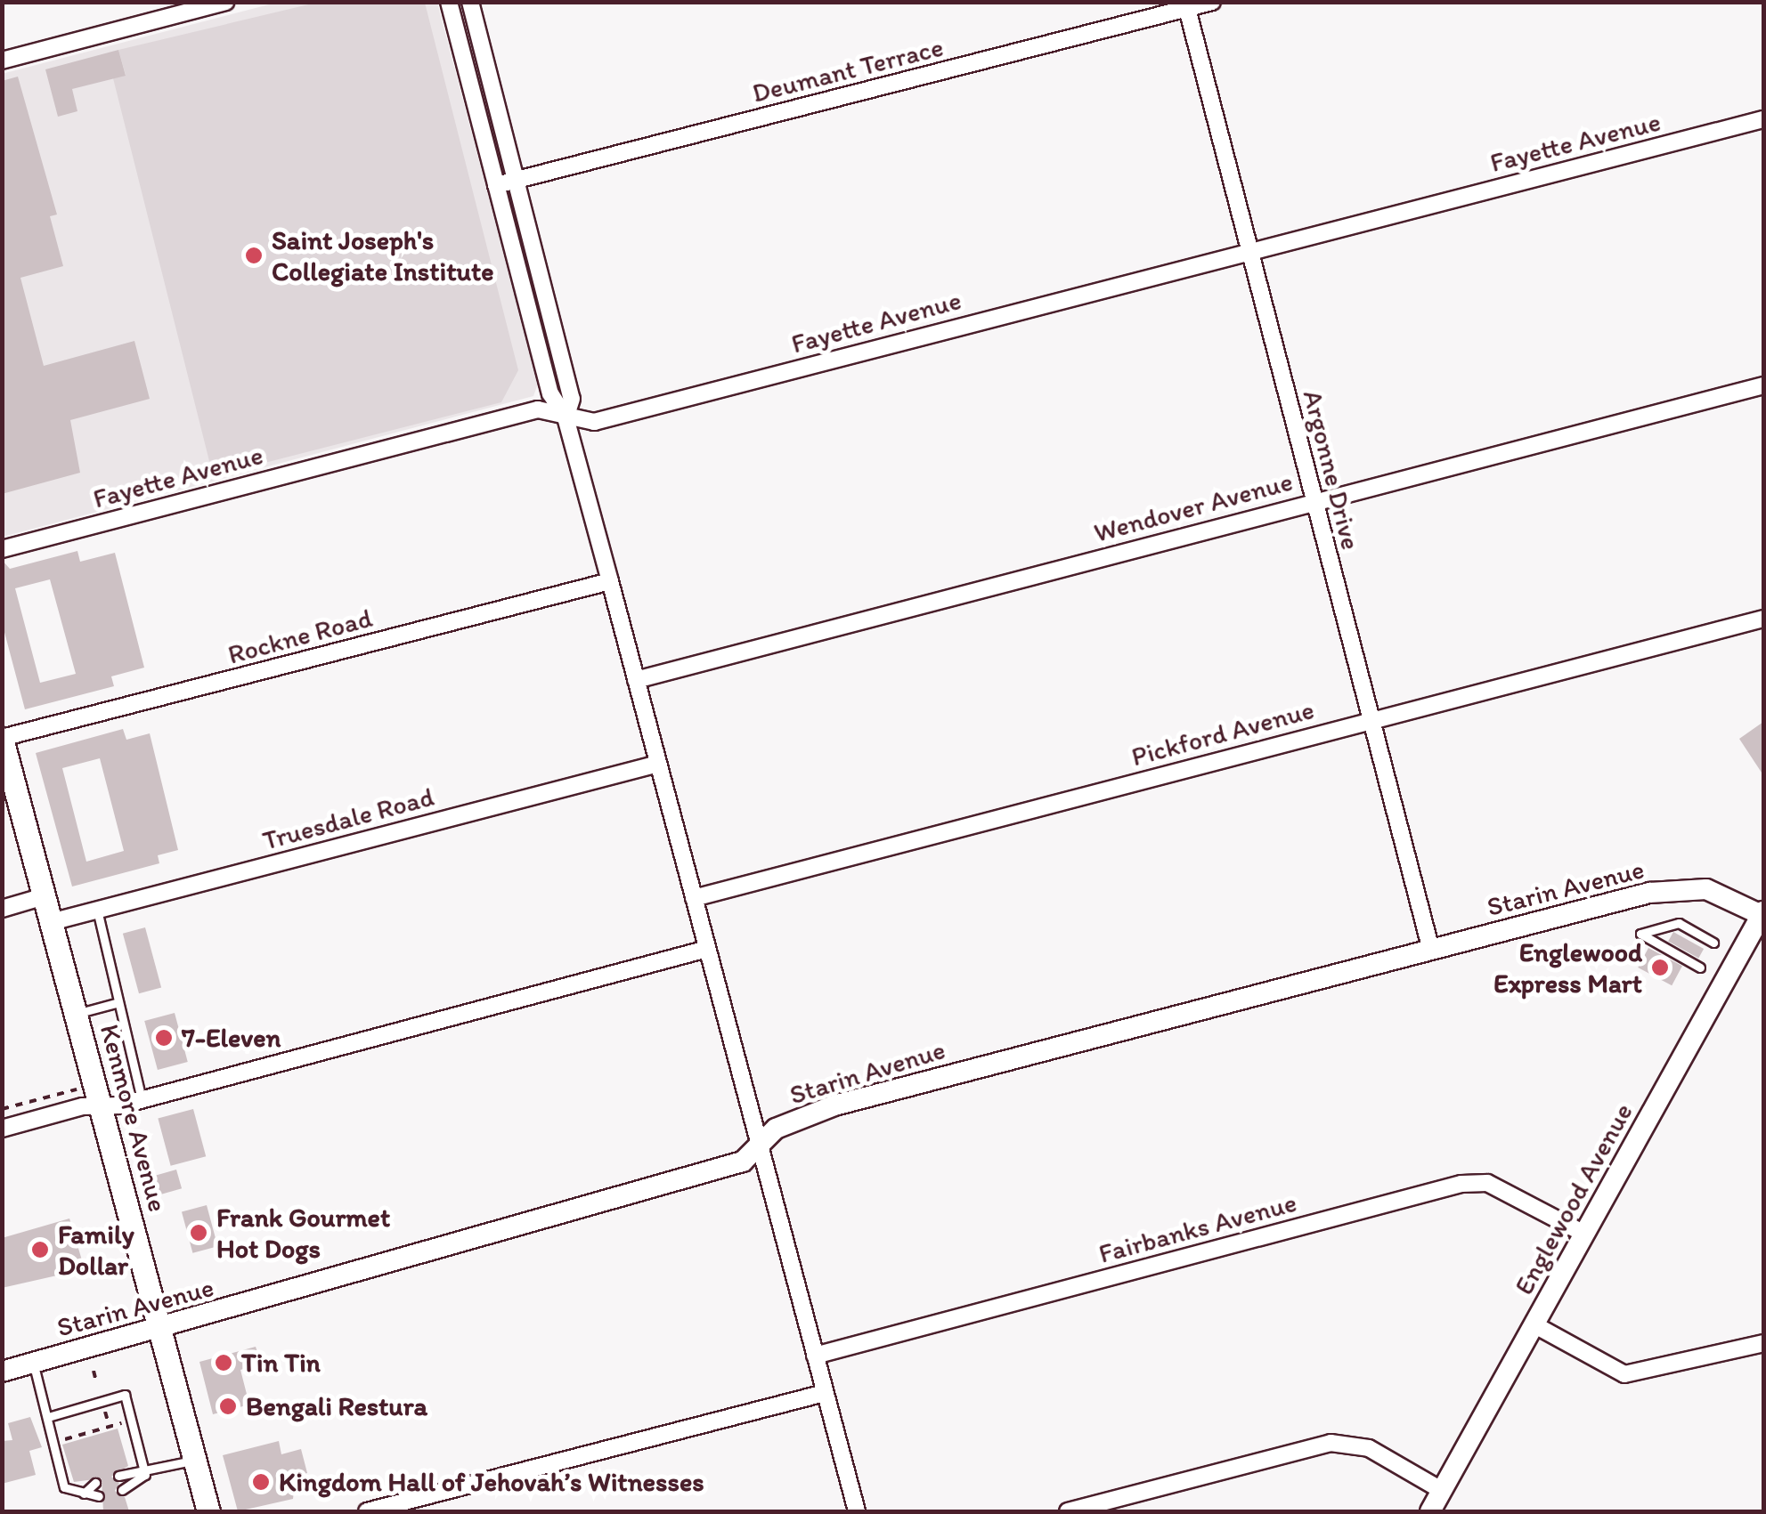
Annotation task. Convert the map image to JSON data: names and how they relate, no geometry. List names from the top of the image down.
{
  "streets": {
    "main road": ["Kenmore Avenue"],
    "street": [
      "Deumant Terrace",
      "Fayette Avenue",
      "Argonne Drive",
      "Wendover Avenue",
      "Rockne Road",
      "Pickford Avenue",
      "Truesdale Road",
      "Starin Avenue",
      "Englewood Avenue",
      "Fairbanks Avenue"
    ]
  },
  "crossings": [
    ["Deumant Terrace", "Argonne Drive"],
    ["Fayette Avenue", "Argonne Drive"],
    ["Argonne Drive", "Wendover Avenue"],
    ["Argonne Drive", "Pickford Avenue"],
    ["Argonne Drive", "Starin Avenue"],
    ["Rockne Road", "Kenmore Avenue"],
    ["Truesdale Road", "Kenmore Avenue"],
    ["Starin Avenue", "Kenmore Avenue"],
    ["Starin Avenue", "Englewood Avenue"],
    ["Englewood Avenue", "Fairbanks Avenue"]
  ],
  "places": [
    "Saint Joseph's Collegiate Institute",
    "Englewood Express Mart",
    "7-Eleven",
    "Frank Gourmet Hot Dogs",
    "Family Dollar",
    "Tin Tin",
    "Bengali Restura",
    "Kingdom Hall of Jehovah’s Witnesses"
  ]
}
